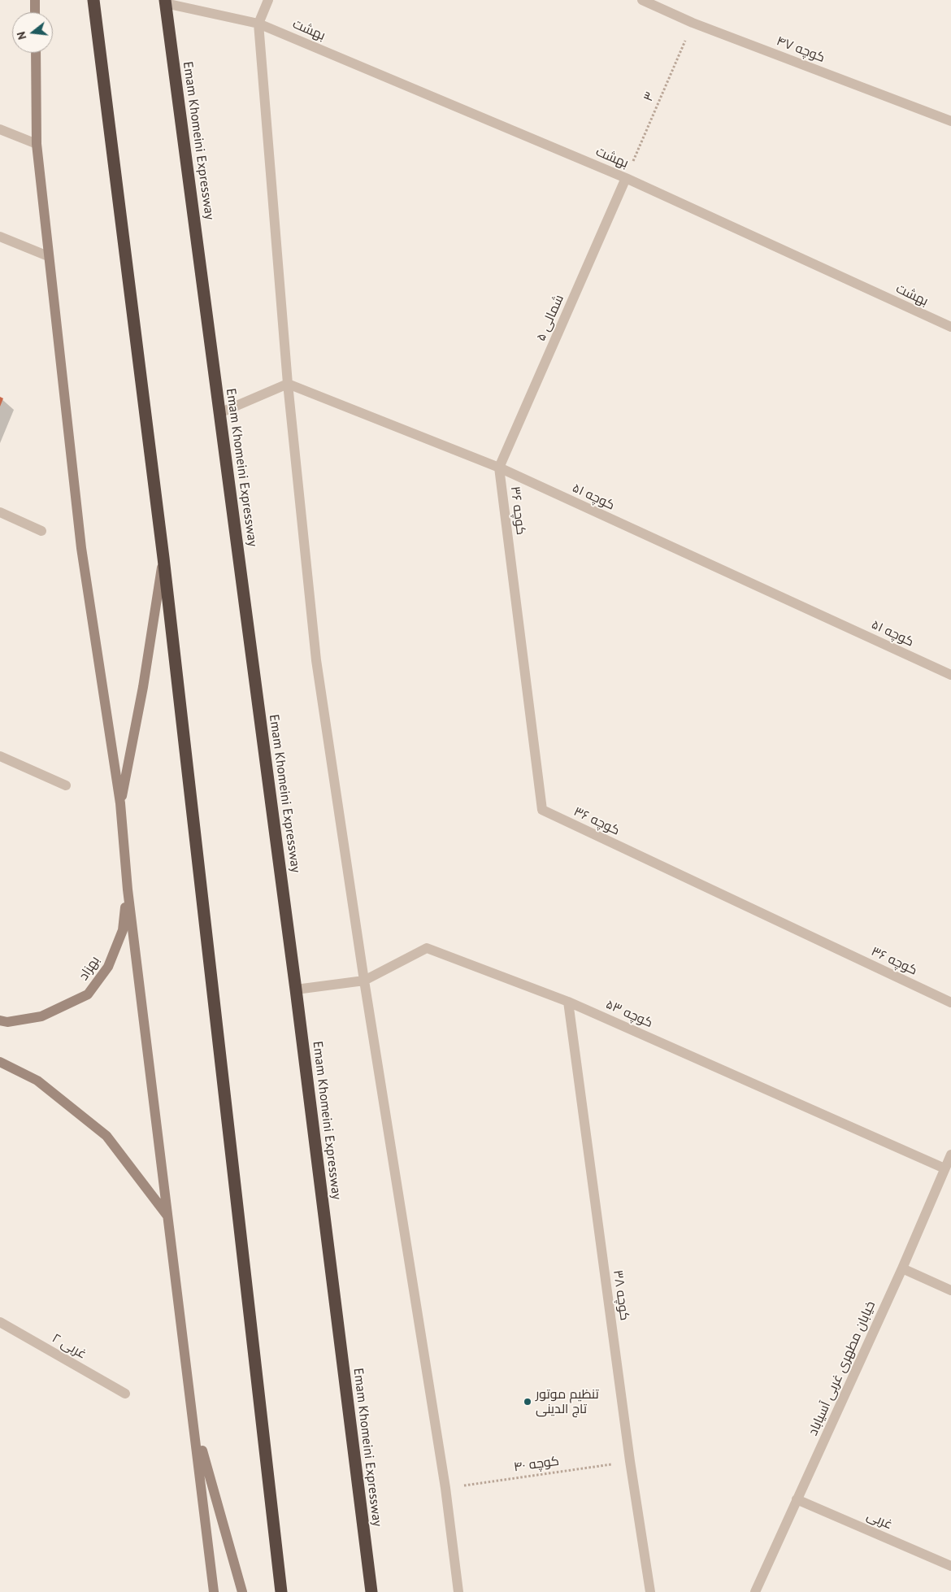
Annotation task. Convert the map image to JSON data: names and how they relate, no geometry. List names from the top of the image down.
{
  "streets": {
    "highway": ["Emam Khomeini Expressway"],
    "street": [
      "بهشت",
      "کوچه ۴۷",
      "۵ شمالی",
      "کوچه ۵۱",
      "کوچه ۳۶",
      "بهزاد",
      "کوچه ۵۳",
      "کوچه ۳۸",
      "غربی ۲",
      "خیابان مطهری غربی آسیاباد",
      "غربی"
    ],
    "path": ["۳", "کوچه ۴۰"]
  },
  "crossings": [
    ["بهشت", "۳"],
    ["بهشت", "Emam Khomeini Expressway"],
    ["بهشت", "۵ شمالی"],
    ["کوچه ۴۷", "۳"],
    ["۳", "۵ شمالی"],
    ["Emam Khomeini Expressway", "کوچه ۵۳"],
    ["۵ شمالی", "کوچه ۵۱"],
    ["۵ شمالی", "کوچه ۳۶"],
    ["کوچه ۵۱", "کوچه ۳۶"],
    ["کوچه ۵۳", "کوچه ۳۸"],
    ["کوچه ۵۳", "خیابان مطهری غربی آسیاباد"],
    ["کوچه ۳۸", "کوچه ۴۰"],
    ["خیابان مطهری غربی آسیاباد", "غربی"]
  ],
  "places": ["تنظیم موتور تاج الدینی"],
  "north": "left"
}
